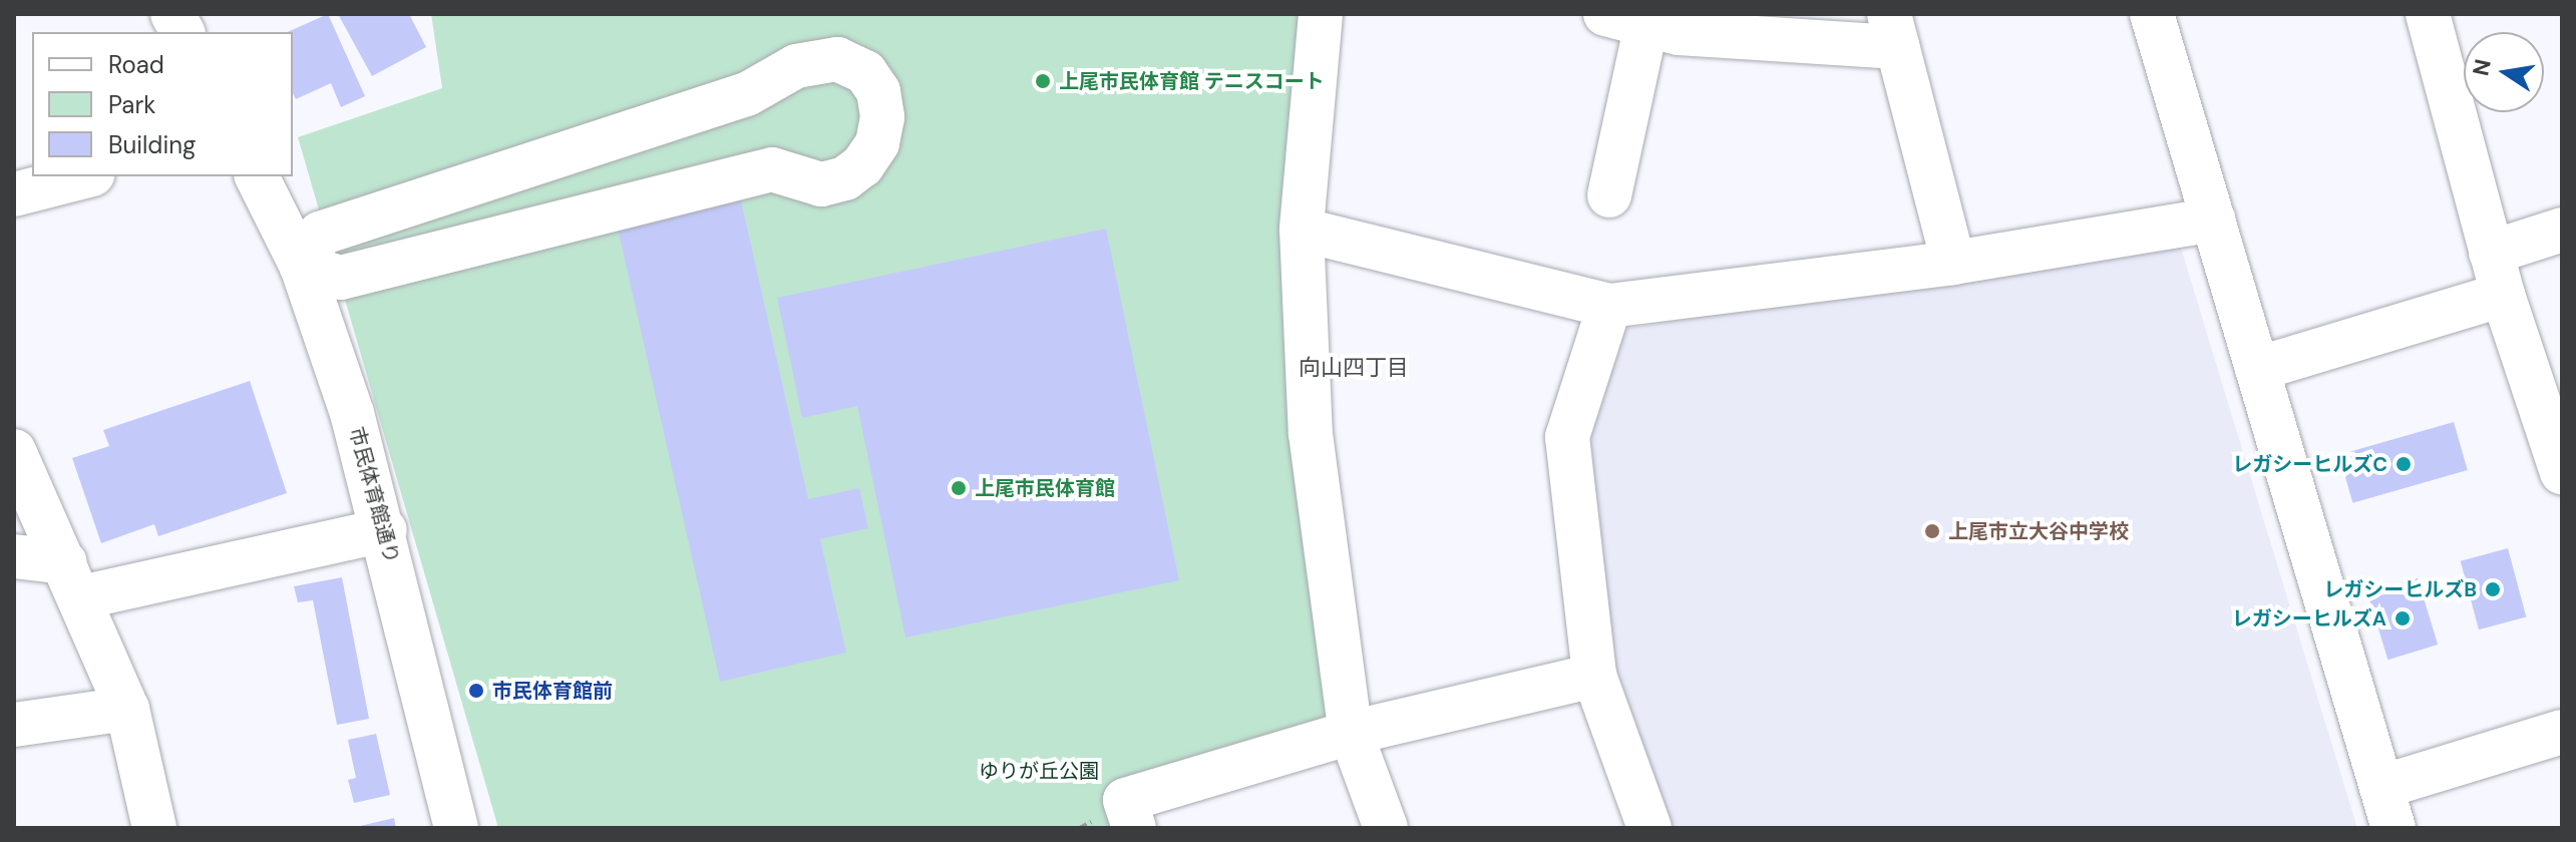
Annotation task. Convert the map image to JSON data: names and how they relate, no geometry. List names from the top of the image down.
{
  "streets": {
    "street": ["市民体育館通り"]
  },
  "districts": ["向山四丁目"],
  "parks": ["ゆりが丘公園"],
  "places": [
    "上尾市民体育館 テニスコート",
    "レガシーヒルズC",
    "上尾市民体育館",
    "上尾市立大谷中学校",
    "レガシーヒルズB",
    "レガシーヒルズA",
    "市民体育館前"
  ],
  "legend": ["Road", "Park", "Building"],
  "north": "left"
}
